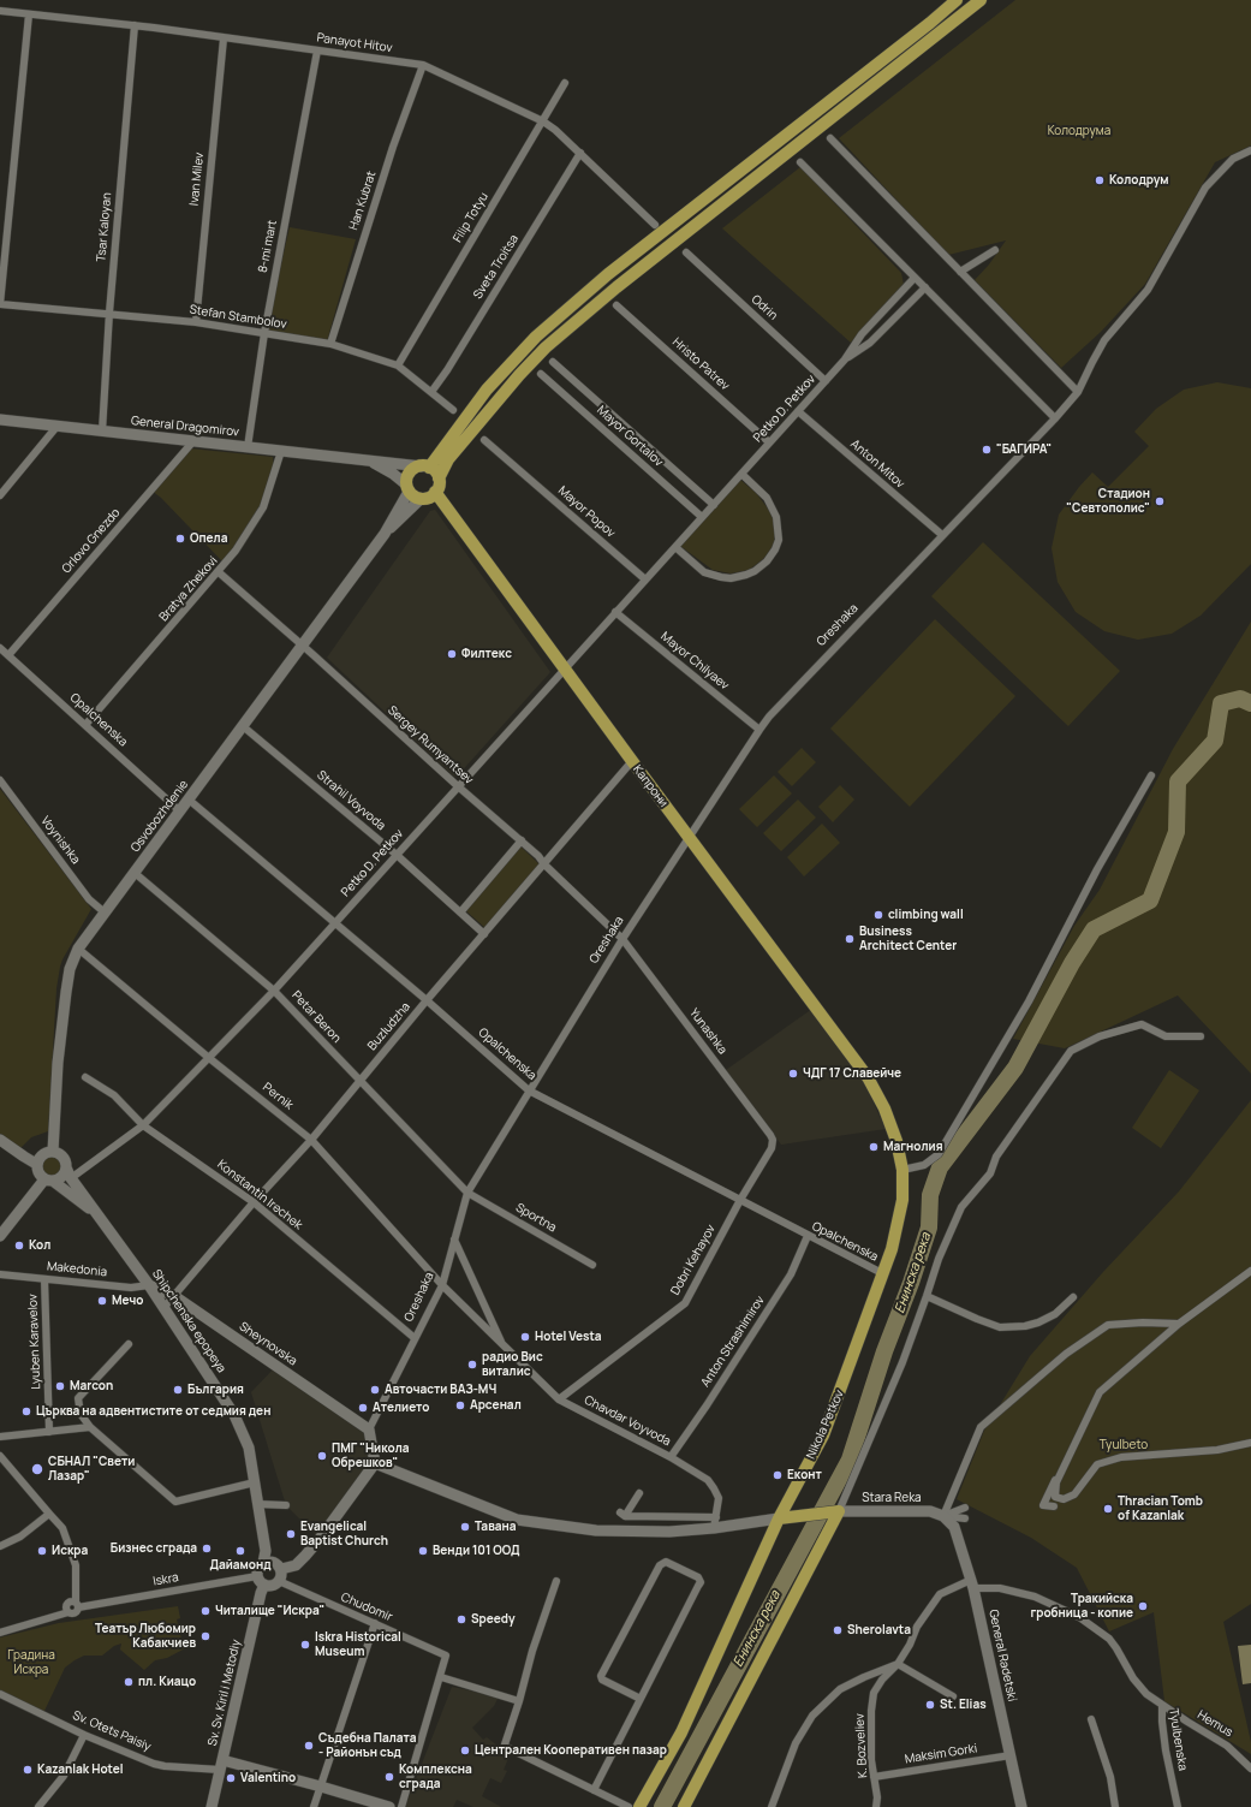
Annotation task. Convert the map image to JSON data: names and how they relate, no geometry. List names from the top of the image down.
{
  "streets": {
    "main road": [
      "General Dragomirov",
      "Капрони",
      "Osvobozhdenie",
      "Shipchenska epopeya",
      "Sheynovska",
      "Nikola Petkov",
      "Stara Reka",
      "General Radetski",
      "Sv. Sv. Kiril i Metodiy",
      "Sv. Otets Paisiy"
    ],
    "street": [
      "Panayot Hitov",
      "Ivan Milev",
      "Han Kubrat",
      "Filip Totyu",
      "Tsar Kaloyan",
      "8-mi mart",
      "Sveta Troitsa",
      "Odrin",
      "Stefan Stambolov",
      "Hristo Patrev",
      "Petko D. Petkov",
      "Mayor Gortalov",
      "Anton Mitov",
      "Mayor Popov",
      "Orlovo Gnezdo",
      "Bratya Zhekovi",
      "Oreshaka",
      "Mayor Chilyaev",
      "Opalchenska",
      "Sergey Rumyantsev",
      "Strahil Voyvoda",
      "Voynishka",
      "Petar Beron",
      "Buzludzha",
      "Yunashka",
      "Pernik",
      "Konstantin Irechek",
      "Sportna",
      "Dobri Kehayov",
      "Makedonia",
      "Lyuben Karavelov",
      "Anton Strashimirov",
      "Chavdar Voyvoda",
      "Iskra",
      "Chudomir",
      "Hemus",
      "Tyulbenska",
      "K. Bozveliev",
      "Maksim Gorki"
    ]
  },
  "crossings": [
    ["Panayot Hitov", "Ivan Milev"],
    ["Panayot Hitov", "Han Kubrat"],
    ["Panayot Hitov", "Filip Totyu"],
    ["Panayot Hitov", "Tsar Kaloyan"],
    ["Panayot Hitov", "8-mi mart"],
    ["Panayot Hitov", "Sveta Troitsa"],
    ["Ivan Milev", "Stefan Stambolov"],
    ["Han Kubrat", "Stefan Stambolov"],
    ["Filip Totyu", "Stefan Stambolov"],
    ["Tsar Kaloyan", "Stefan Stambolov"],
    ["Tsar Kaloyan", "General Dragomirov"],
    ["8-mi mart", "Stefan Stambolov"],
    ["8-mi mart", "General Dragomirov"],
    ["Sveta Troitsa", "Stefan Stambolov"],
    ["Odrin", "Petko D. Petkov"],
    ["Hristo Patrev", "Petko D. Petkov"],
    ["Petko D. Petkov", "Mayor Gortalov"],
    ["Petko D. Petkov", "Anton Mitov"],
    ["Petko D. Petkov", "Mayor Popov"],
    ["Petko D. Petkov", "Mayor Chilyaev"],
    ["Petko D. Petkov", "Opalchenska"],
    ["Petko D. Petkov", "Sergey Rumyantsev"],
    ["Petko D. Petkov", "Капрони"],
    ["Petko D. Petkov", "Strahil Voyvoda"],
    ["Petko D. Petkov", "Osvobozhdenie"],
    ["Petko D. Petkov", "Petar Beron"],
    ["Petko D. Petkov", "Pernik"],
    ["Petko D. Petkov", "Konstantin Irechek"],
    ["Petko D. Petkov", "Shipchenska epopeya"],
    ["General Dragomirov", "Orlovo Gnezdo"],
    ["General Dragomirov", "Bratya Zhekovi"],
    ["General Dragomirov", "Капрони"],
    ["General Dragomirov", "Osvobozhdenie"],
    ["Anton Mitov", "Oreshaka"],
    ["Orlovo Gnezdo", "Opalchenska"],
    ["Bratya Zhekovi", "Opalchenska"],
    ["Bratya Zhekovi", "Sergey Rumyantsev"],
    ["Oreshaka", "Mayor Chilyaev"],
    ["Oreshaka", "Opalchenska"],
    ["Oreshaka", "Sergey Rumyantsev"],
    ["Oreshaka", "Капрони"],
    ["Oreshaka", "Petar Beron"],
    ["Oreshaka", "Yunashka"],
    ["Oreshaka", "Pernik"],
    ["Oreshaka", "Konstantin Irechek"],
    ["Oreshaka", "Sportna"],
    ["Oreshaka", "Sheynovska"],
    ["Oreshaka", "Chavdar Voyvoda"],
    ["Opalchenska", "Osvobozhdenie"],
    ["Opalchenska", "Buzludzha"],
    ["Opalchenska", "Dobri Kehayov"],
    ["Opalchenska", "Anton Strashimirov"],
    ["Opalchenska", "Nikola Petkov"],
    ["Sergey Rumyantsev", "Osvobozhdenie"],
    ["Sergey Rumyantsev", "Buzludzha"],
    ["Sergey Rumyantsev", "Yunashka"],
    ["Капрони", "Osvobozhdenie"],
    ["Капрони", "Buzludzha"],
    ["Капрони", "Nikola Petkov"],
    ["Strahil Voyvoda", "Osvobozhdenie"],
    ["Strahil Voyvoda", "Buzludzha"],
    ["Osvobozhdenie", "Voynishka"],
    ["Osvobozhdenie", "Petar Beron"],
    ["Osvobozhdenie", "Pernik"],
    ["Osvobozhdenie", "Shipchenska epopeya"],
    ["Petar Beron", "Buzludzha"],
    ["Petar Beron", "Sportna"],
    ["Buzludzha", "Pernik"],
    ["Buzludzha", "Konstantin Irechek"],
    ["Buzludzha", "Shipchenska epopeya"],
    ["Buzludzha", "Sheynovska"],
    ["Yunashka", "Dobri Kehayov"],
    ["Pernik", "Chavdar Voyvoda"],
    ["Dobri Kehayov", "Chavdar Voyvoda"],
    ["Makedonia", "Shipchenska epopeya"],
    ["Makedonia", "Lyuben Karavelov"],
    ["Makedonia", "Sheynovska"],
    ["Shipchenska epopeya", "Sheynovska"],
    ["Shipchenska epopeya", "Iskra"],
    ["Shipchenska epopeya", "Chudomir"],
    ["Shipchenska epopeya", "Sv. Sv. Kiril i Metodiy"],
    ["Anton Strashimirov", "Chavdar Voyvoda"],
    ["Stara Reka", "General Radetski"],
    ["Iskra", "Chudomir"],
    ["Iskra", "Sv. Sv. Kiril i Metodiy"],
    ["Chudomir", "Sv. Sv. Kiril i Metodiy"],
    ["General Radetski", "Tyulbenska"],
    ["General Radetski", "K. Bozveliev"],
    ["General Radetski", "Maksim Gorki"],
    ["Sv. Sv. Kiril i Metodiy", "Sv. Otets Paisiy"],
    ["Hemus", "Tyulbenska"],
    ["Tyulbenska", "K. Bozveliev"],
    ["K. Bozveliev", "Maksim Gorki"]
  ],
  "water": ["Енинска река"],
  "parks": ["Колодрума", "Tyulbeto", "Градина Искра"],
  "places": [
    "Колодрум",
    "\"БАГИРА\"",
    "Стадион \"Севтополис\"",
    "Опела",
    "Филтекс",
    "climbing wall",
    "Business Architect Center",
    "ЧДГ 17 Славейче",
    "Магнолия",
    "Кол",
    "Мечо",
    "Hotel Vesta",
    "радио Вис виталис",
    "Marcon",
    "България",
    "Авточасти ВАЗ-МЧ",
    "Арсенал",
    "Ателието",
    "Църква на адвентистите от седмия ден",
    "ПМГ \"Никола Обрешков\"",
    "СБНАЛ \"Свeти Лазар\"",
    "Еконт",
    "Thracian Tomb of Kazanlak",
    "Тавана",
    "Evangelical Baptist Church",
    "Бизнес сграда",
    "Искра",
    "Дайамонд",
    "Венди 101 ООД",
    "Тракийска гробница - копие",
    "Читалище \"Искра\"",
    "Speedy",
    "Sherolavta",
    "Театър Любомир Кабакчиев",
    "Iskra Historical Museum",
    "пл. Киацо",
    "St. Elias",
    "Съдебна Палата - Районън съд",
    "Централен Кооперативен пазар",
    "Kazanlak Hotel",
    "Комплексна сграда",
    "Valentino"
  ]
}
